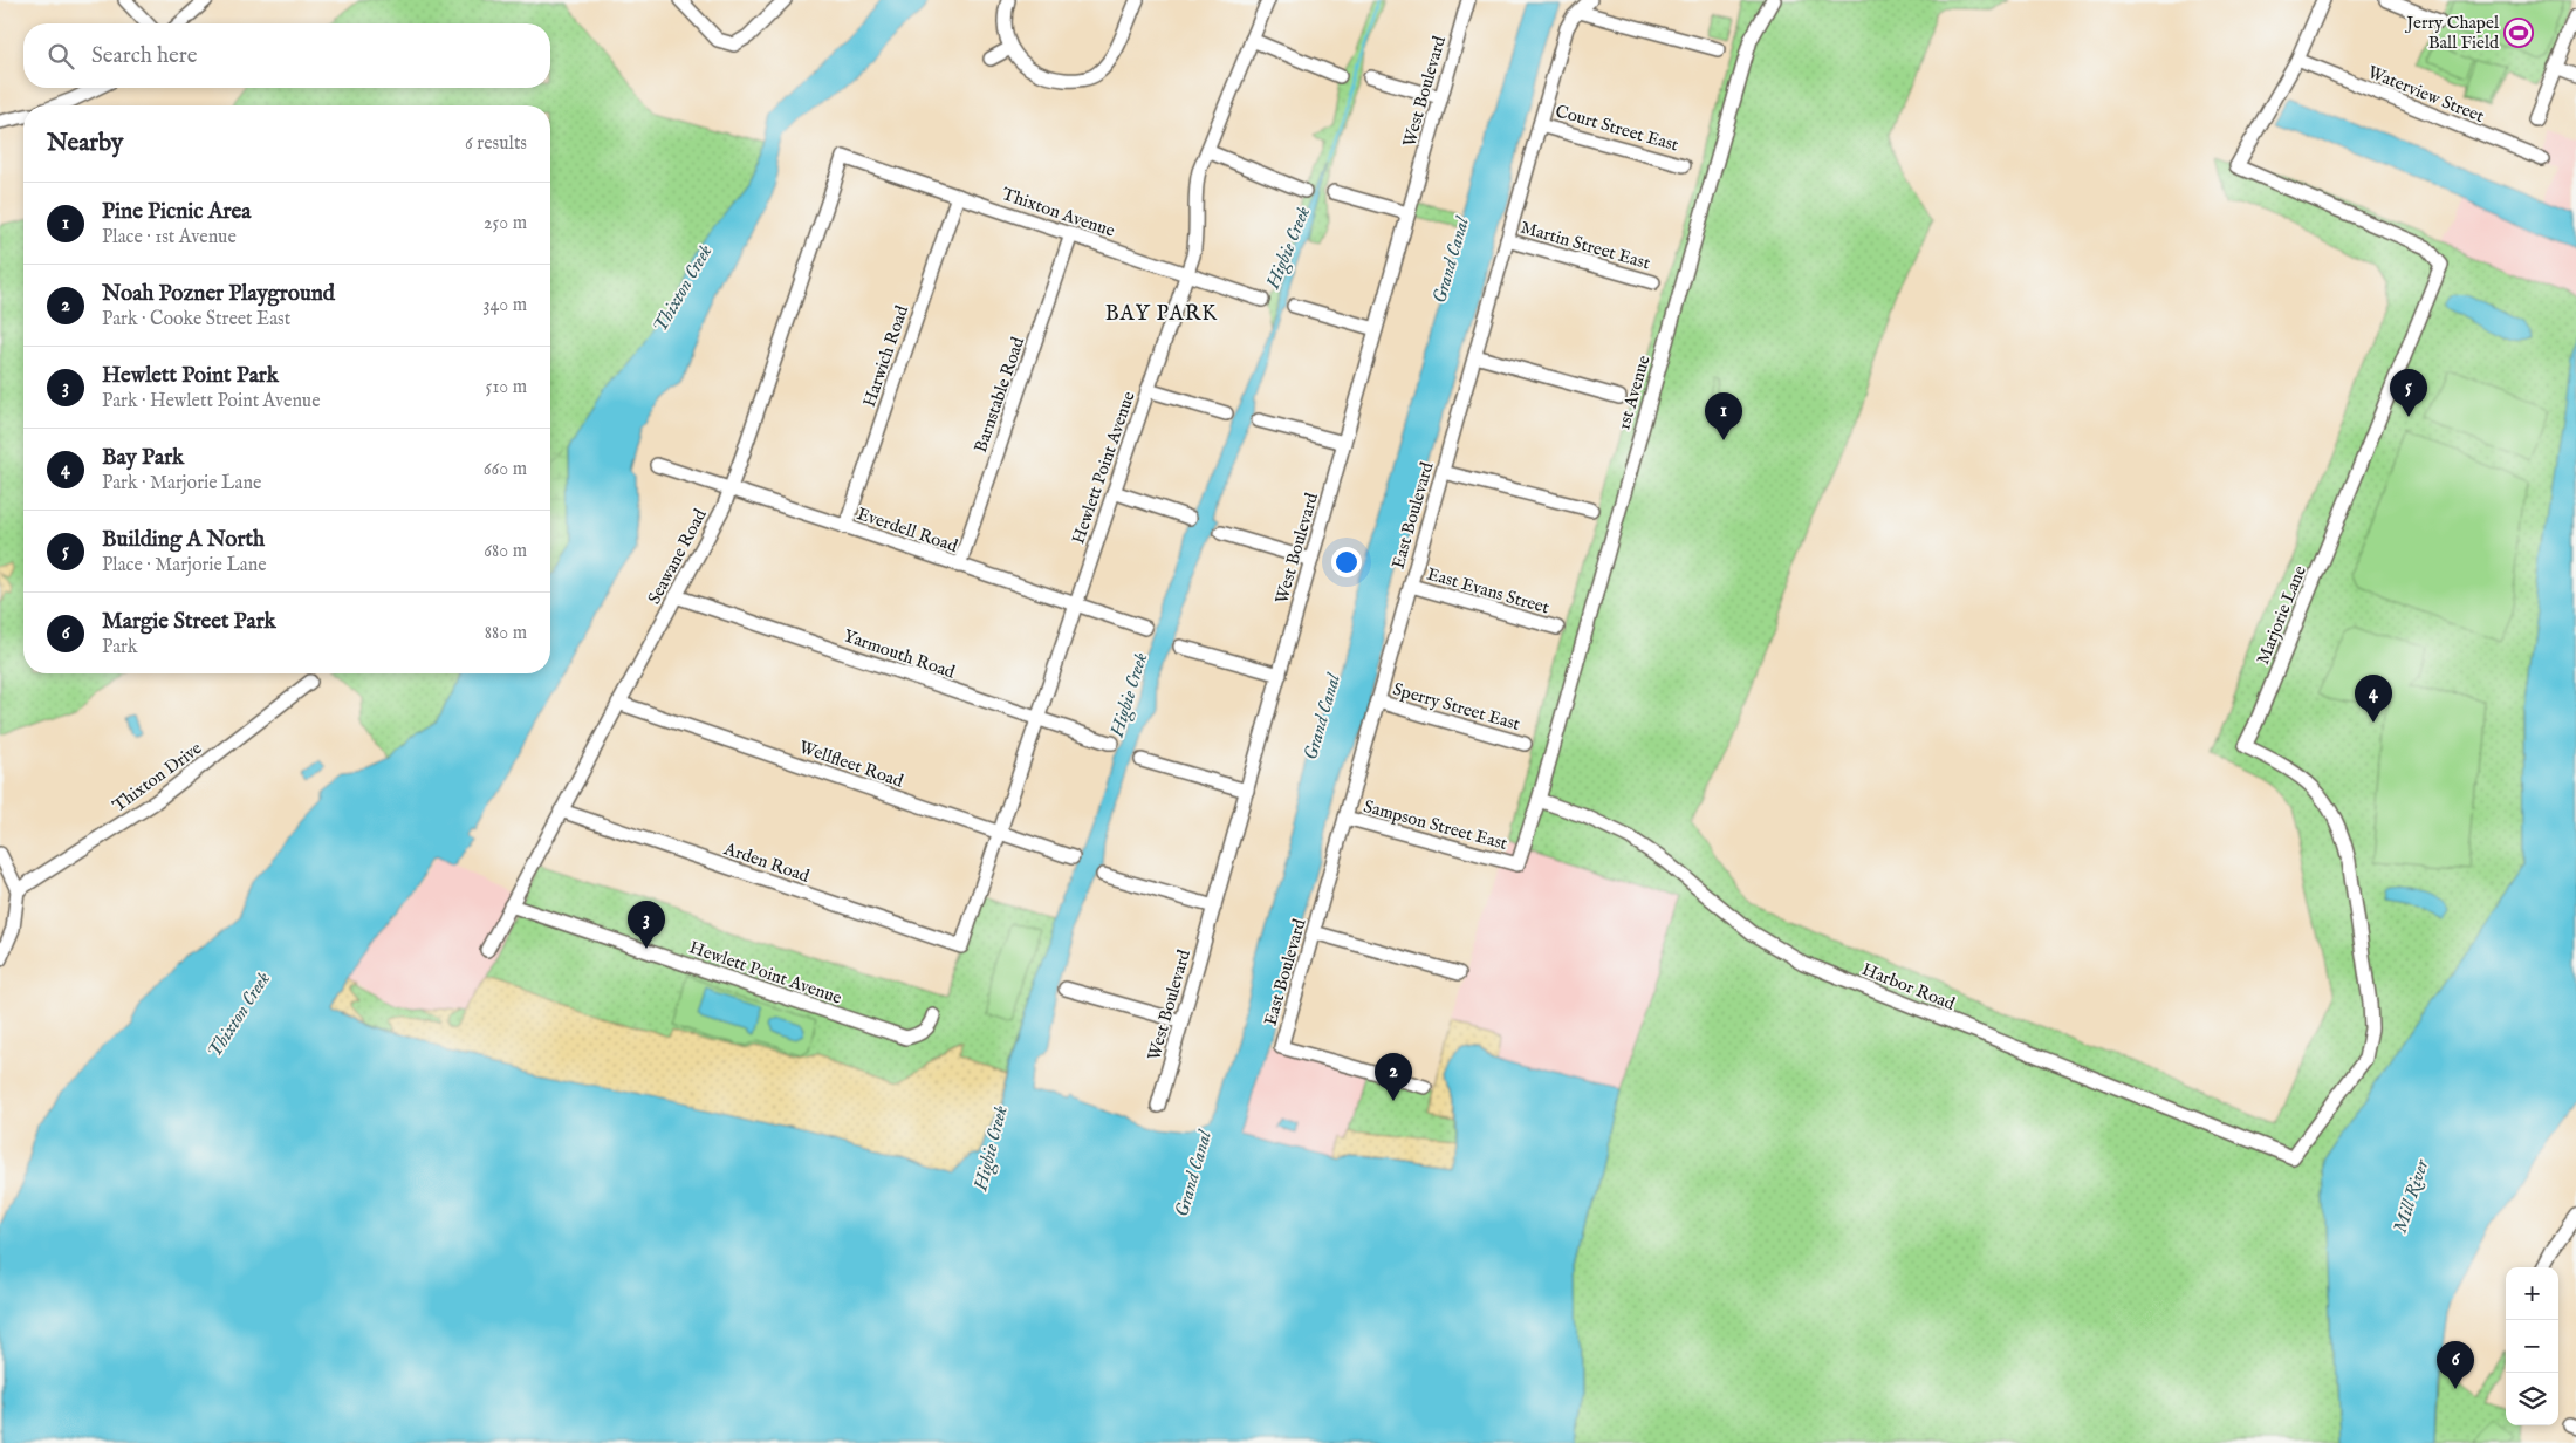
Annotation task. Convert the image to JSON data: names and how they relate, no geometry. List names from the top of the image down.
{
  "streets": {
    "street": [
      "West Boulevard",
      "Waterview Street",
      "Court Street East",
      "Thixton Avenue",
      "Martin Street East",
      "Harwich Road",
      "1st Avenue",
      "Barnstable Road",
      "Hewlett Point Avenue",
      "East Boulevard",
      "Everdell Road",
      "Seawane Road",
      "East Evans Street",
      "Marjorie Lane",
      "Yarmouth Road",
      "Sperry Street East",
      "Wellfleet Road",
      "Thixton Drive",
      "Sampson Street East",
      "Arden Road",
      "Harbor Road"
    ]
  },
  "crossings": [
    ["Waterview Street", "Marjorie Lane"],
    ["Court Street East", "East Boulevard"],
    ["Thixton Avenue", "Harwich Road"],
    ["Thixton Avenue", "Barnstable Road"],
    ["Thixton Avenue", "Hewlett Point Avenue"],
    ["Thixton Avenue", "Seawane Road"],
    ["Martin Street East", "East Boulevard"],
    ["Harwich Road", "Everdell Road"],
    ["1st Avenue", "Sampson Street East"],
    ["1st Avenue", "Harbor Road"],
    ["Barnstable Road", "Everdell Road"],
    ["Hewlett Point Avenue", "Everdell Road"],
    ["Hewlett Point Avenue", "Seawane Road"],
    ["Hewlett Point Avenue", "Yarmouth Road"],
    ["Hewlett Point Avenue", "Wellfleet Road"],
    ["Hewlett Point Avenue", "Arden Road"],
    ["East Boulevard", "East Evans Street"],
    ["East Boulevard", "Sperry Street East"],
    ["East Boulevard", "Sampson Street East"],
    ["Everdell Road", "Seawane Road"],
    ["Seawane Road", "Yarmouth Road"],
    ["Seawane Road", "Wellfleet Road"],
    ["Seawane Road", "Arden Road"],
    ["Marjorie Lane", "Harbor Road"],
    ["Sampson Street East", "Harbor Road"]
  ],
  "districts": ["BAY PARK"],
  "water": [
    "Higbie Creek",
    "Grand Canal",
    "Thixton Creek",
    "Mill River"
  ],
  "places": {
    "sports": ["Jerry Chapel Ball Field"]
  },
  "page": {
    "search": "Search here",
    "heading": ["Nearby", "6 results"],
    "list": [
      {
        "mark": "1",
        "name": "Pine Picnic Area",
        "note": "Place · 1st Avenue",
        "value": "250 m"
      },
      {
        "mark": "2",
        "name": "Noah Pozner Playground",
        "note": "Park · Cooke Street East",
        "value": "340 m"
      },
      {
        "mark": "3",
        "name": "Hewlett Point Park",
        "note": "Park · Hewlett Point Avenue",
        "value": "510 m"
      },
      {
        "mark": "4",
        "name": "Bay Park",
        "note": "Park · Marjorie Lane",
        "value": "660 m"
      },
      {
        "mark": "5",
        "name": "Building A North",
        "note": "Place · Marjorie Lane",
        "value": "680 m"
      },
      {
        "mark": "6",
        "name": "Margie Street Park",
        "note": "Park",
        "value": "880 m"
      }
    ],
    "pins": [
      "5",
      "1",
      "4",
      "3",
      "2",
      "6"
    ],
    "map_buttons": ["+", "−"]
  }
}
